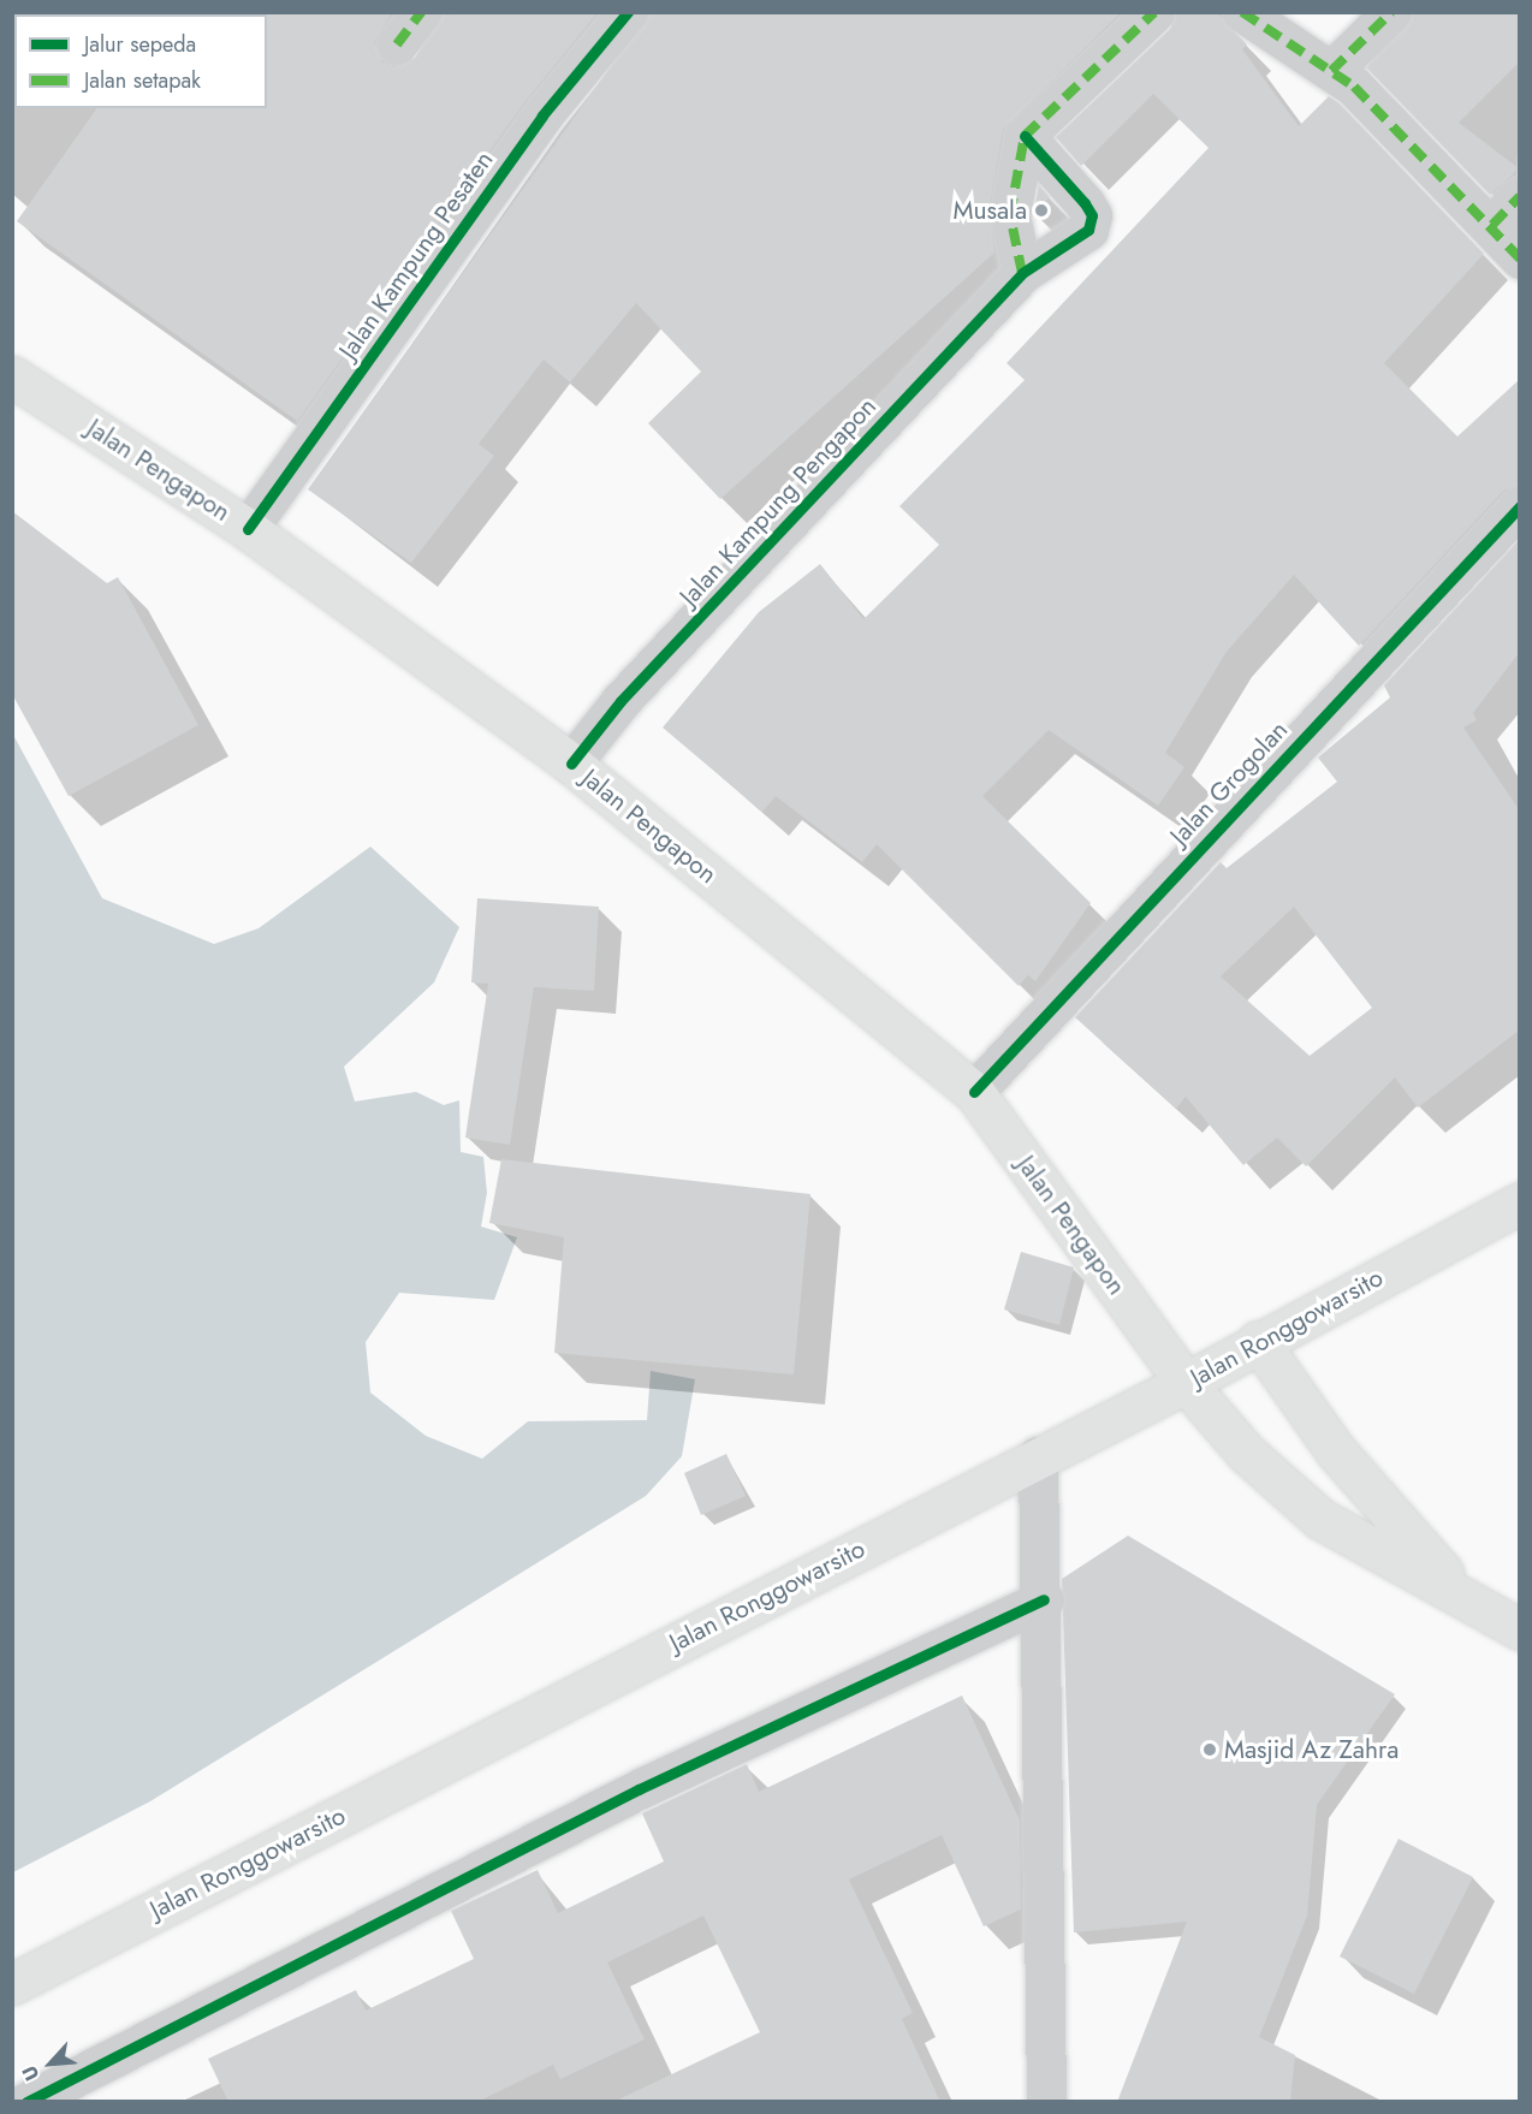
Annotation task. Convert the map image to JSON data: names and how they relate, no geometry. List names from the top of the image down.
{
  "streets": {
    "main road": ["Jalan Pengapon", "Jalan Ronggowarsito"],
    "street": ["Jalan Kampung Pesaten", "Jalan Kampung Pengapon", "Jalan Grogolan"]
  },
  "crossings": [
    ["Jalan Kampung Pesaten", "Jalan Pengapon"],
    ["Jalan Pengapon", "Jalan Kampung Pengapon"],
    ["Jalan Pengapon", "Jalan Grogolan"],
    ["Jalan Pengapon", "Jalan Ronggowarsito"]
  ],
  "places": ["Musala", "Masjid Az Zahra"],
  "legend": ["Jalur sepeda", "Jalan setapak"],
  "north": "bottom left"
}
